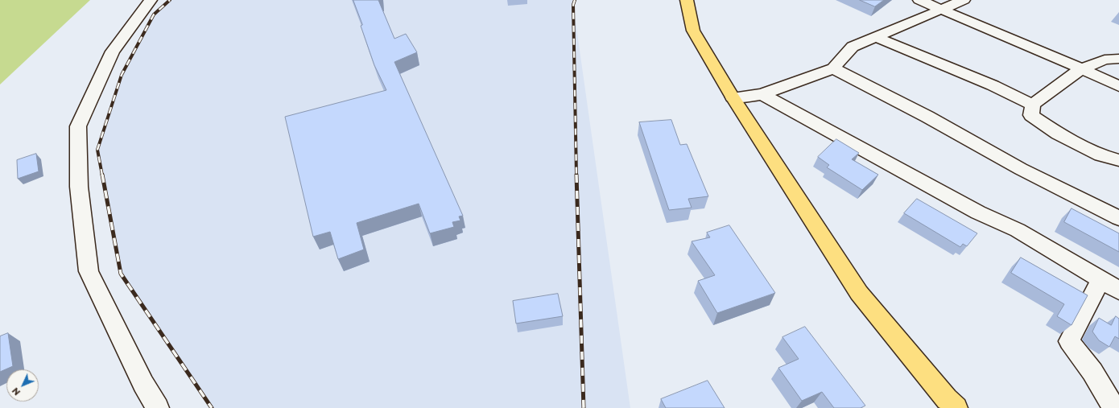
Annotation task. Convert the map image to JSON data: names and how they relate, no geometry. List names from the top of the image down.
{
  "north": "bottom left"
}
